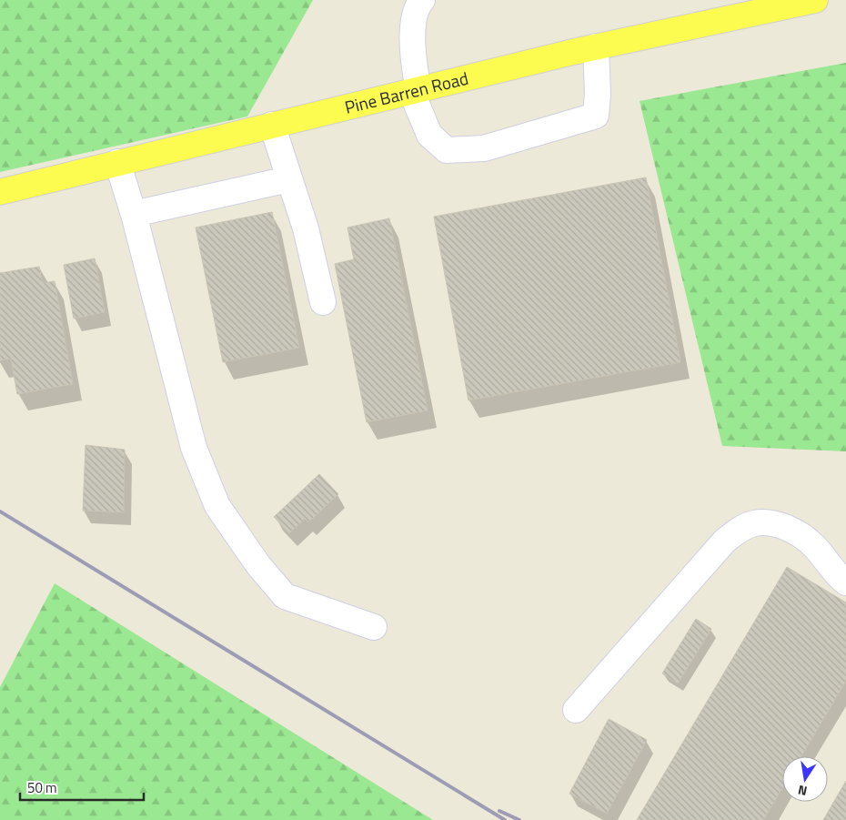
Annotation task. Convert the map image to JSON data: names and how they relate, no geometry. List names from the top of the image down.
{
  "streets": {
    "main road": ["Pine Barren Road"]
  },
  "scale_bar": "50 m",
  "north": "bottom"
}
